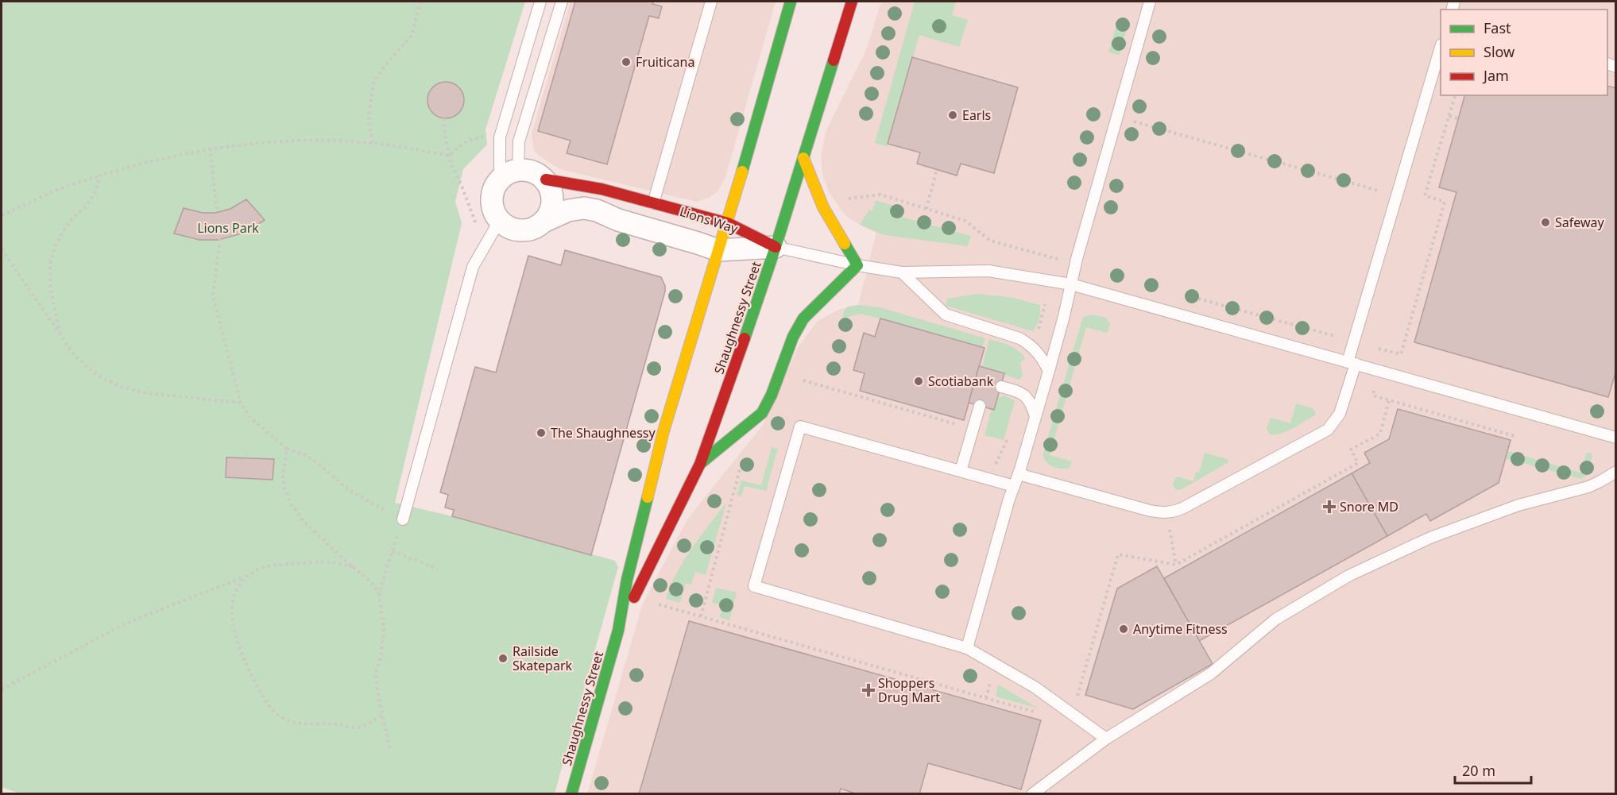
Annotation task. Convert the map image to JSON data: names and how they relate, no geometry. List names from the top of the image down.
{
  "streets": {
    "main road": ["Lions Way", "Shaughnessy Street"]
  },
  "crossings": [
    ["Lions Way", "Shaughnessy Street"]
  ],
  "parks": ["Lions Park"],
  "places": {
    "other": [
      "Fruiticana",
      "Earls",
      "Safeway",
      "Scotiabank",
      "The Shaughnessy",
      "Anytime Fitness",
      "Railside Skatepark"
    ],
    "health": ["Snore MD", "Shoppers Drug Mart"]
  },
  "legend": ["Fast", "Slow", "Jam"],
  "scale_bar": "20 m"
}
